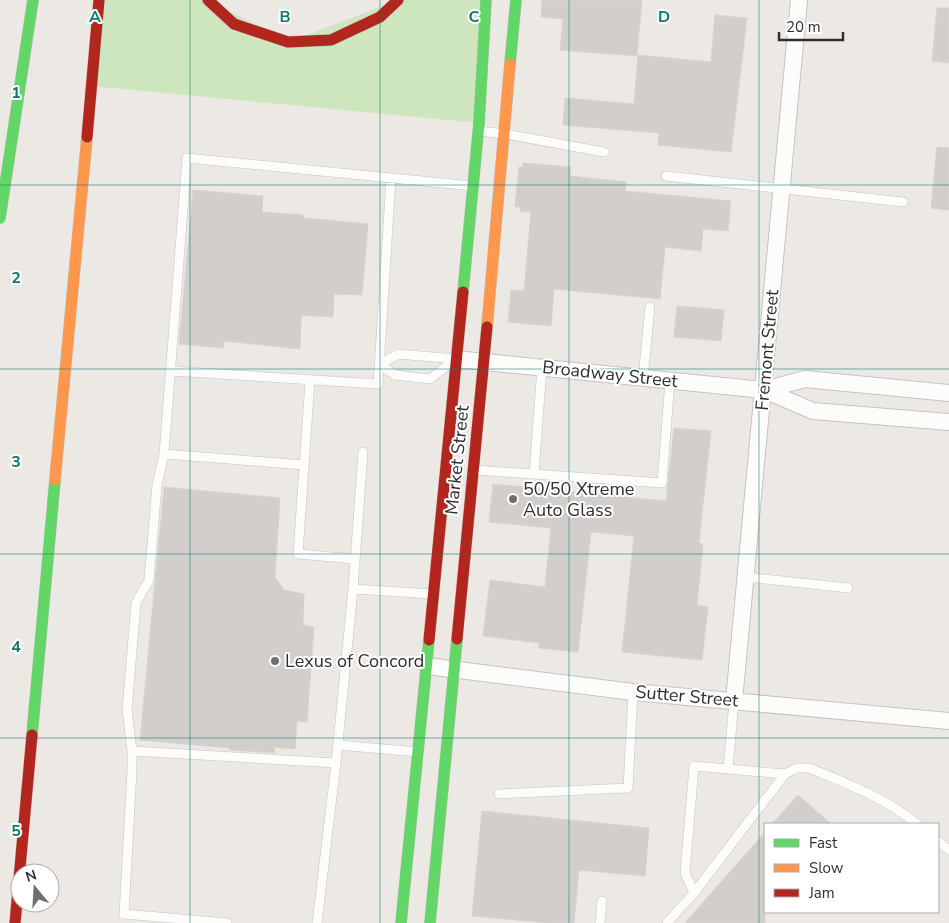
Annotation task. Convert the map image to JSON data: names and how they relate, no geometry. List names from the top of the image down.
{
  "streets": {
    "main road": ["Market Street"],
    "street": ["Fremont Street", "Broadway Street", "Sutter Street"]
  },
  "crossings": [
    ["Fremont Street", "Broadway Street"],
    ["Fremont Street", "Sutter Street"],
    ["Broadway Street", "Market Street"],
    ["Market Street", "Sutter Street"]
  ],
  "places": ["50/50 Xtreme Auto Glass", "Lexus of Concord"],
  "legend": ["Fast", "Slow", "Jam"],
  "scale_bar": "20 m",
  "north": "top",
  "grid": {
    "columns": [
      "A",
      "B",
      "C",
      "D"
    ],
    "rows": [
      "1",
      "2",
      "3",
      "4",
      "5"
    ]
  }
}
